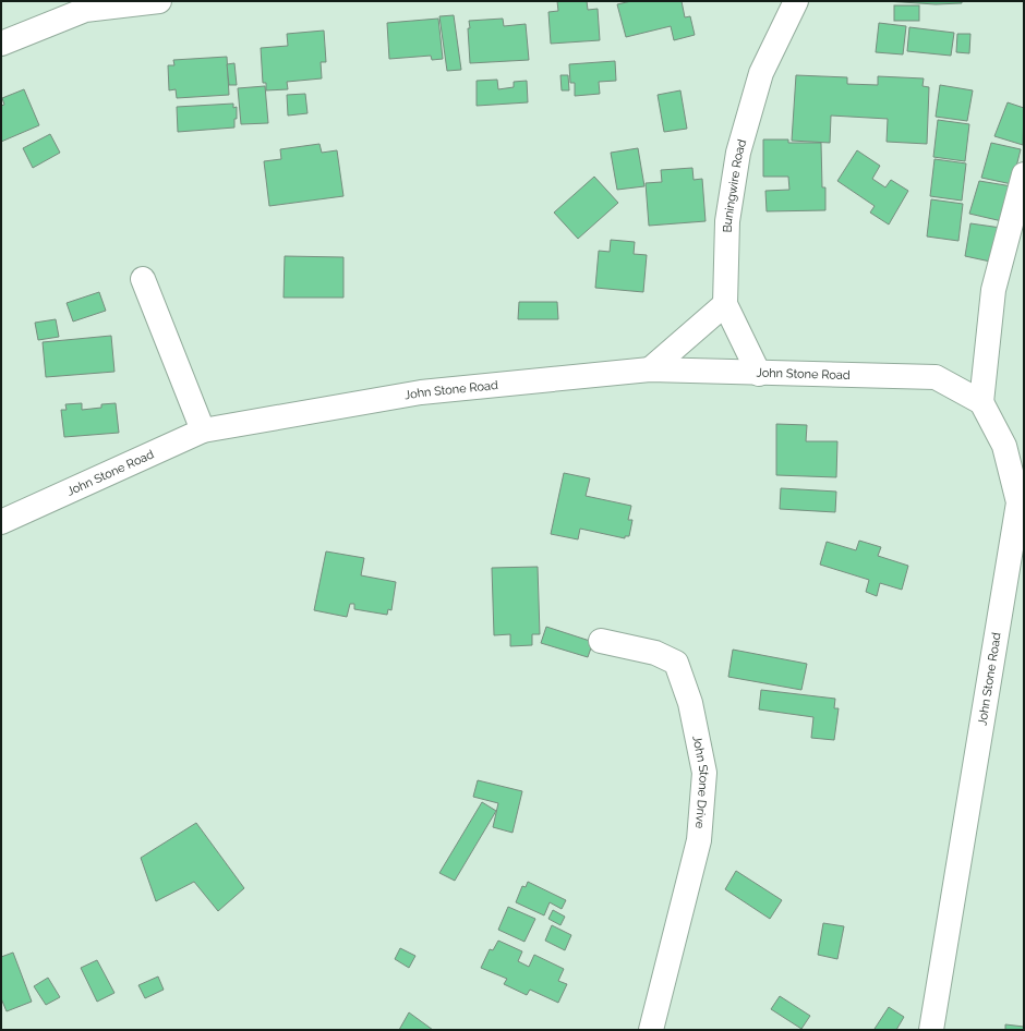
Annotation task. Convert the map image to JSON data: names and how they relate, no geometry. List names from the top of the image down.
{
  "streets": {
    "street": ["Buningwire Road", "John Stone Road", "John Stone Drive"]
  },
  "crossings": [
    ["Buningwire Road", "John Stone Road"]
  ]
}
